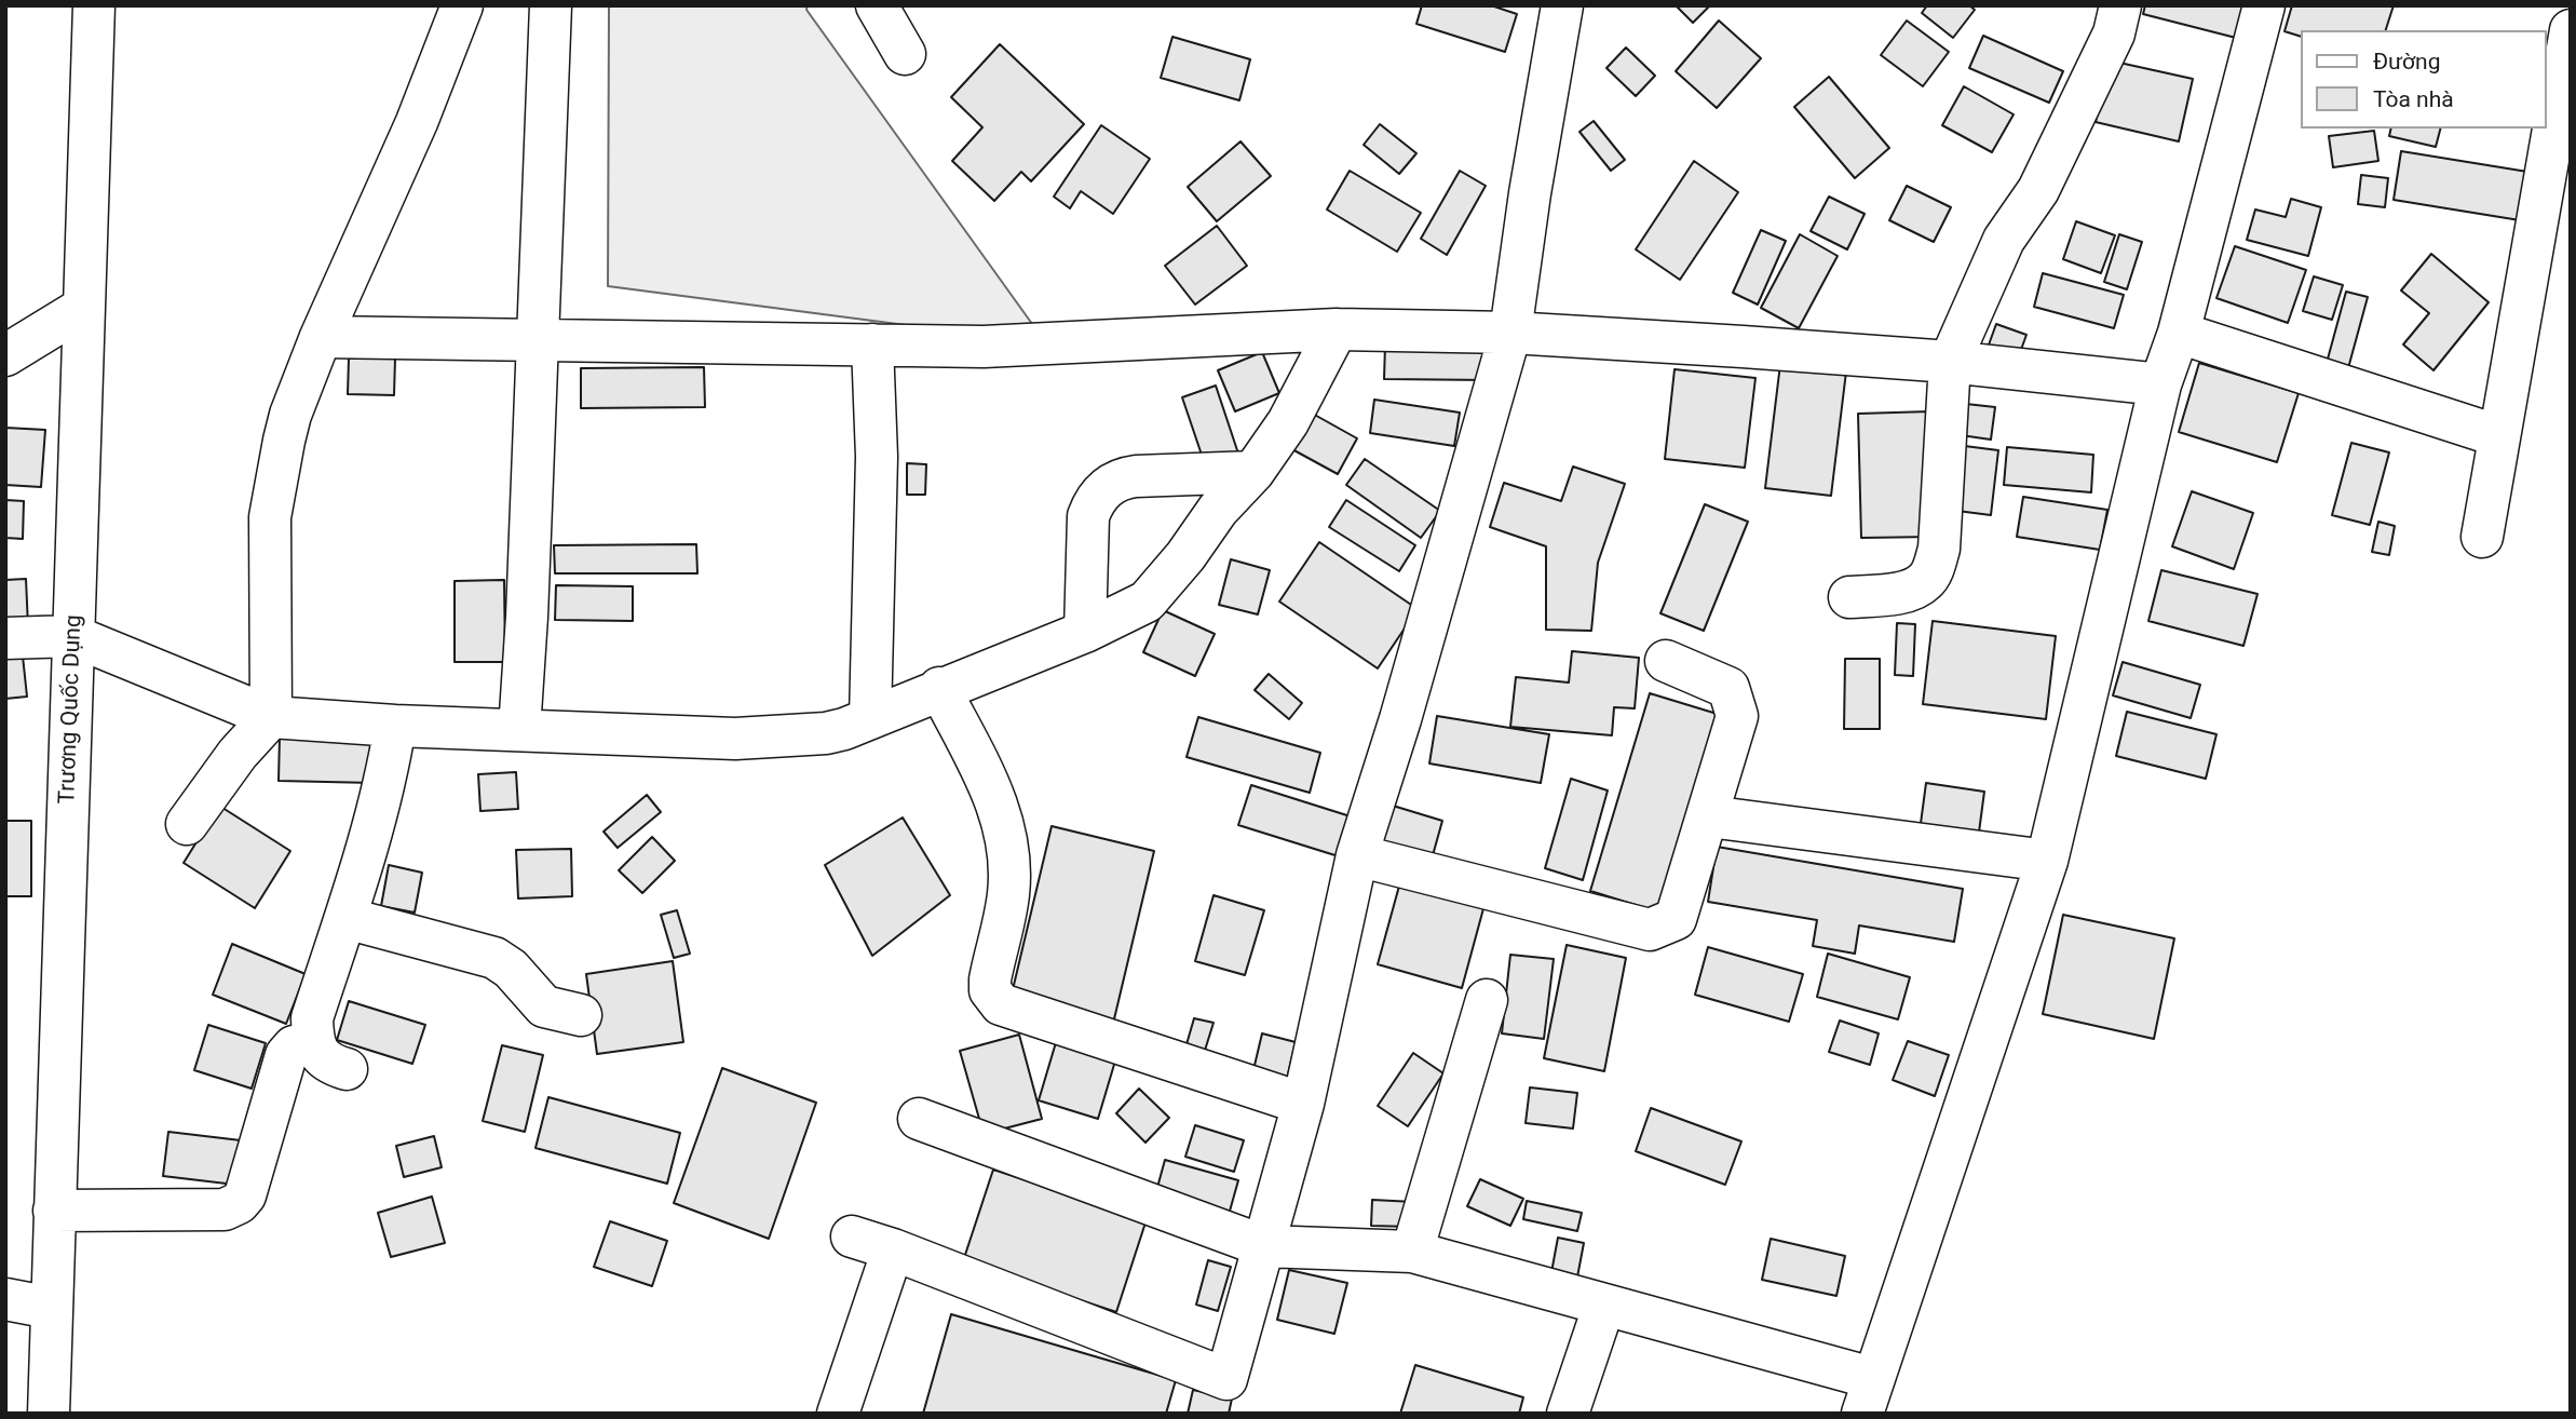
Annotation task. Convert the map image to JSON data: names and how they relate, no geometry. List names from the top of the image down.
{
  "streets": {
    "street": ["Trương Quốc Dụng"]
  },
  "legend": ["Đường", "Tòa nhà"]
}
